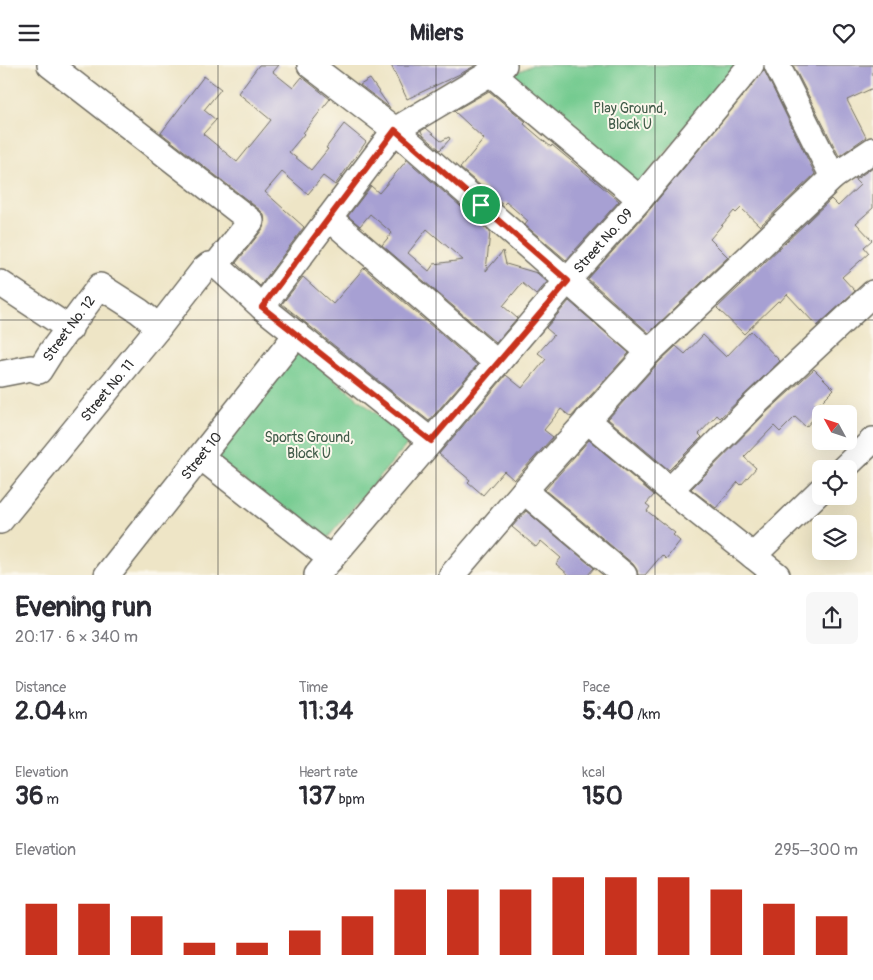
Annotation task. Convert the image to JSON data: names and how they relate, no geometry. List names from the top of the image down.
{
  "streets": {
    "street": [
      "Street No. 09",
      "Street No. 12",
      "Street No. 11",
      "Street 10"
    ]
  },
  "crossings": [
    ["Street No. 12", "Street No. 11"]
  ],
  "parks": ["Play Ground, Block U", "Sports Ground, Block U"],
  "north": "top left",
  "page": {
    "header": "Milers",
    "heading": ["Evening run", "20:17 · 6 × 340 m"],
    "stats": [
      ["Distance", "2.04 km"],
      ["Time", "11:34"],
      ["Pace", "5:40 /km"],
      ["Elevation", "36 m"],
      ["Heart rate", "137 bpm"],
      ["kcal", "150"]
    ],
    "chart": ["Elevation", "295–300 m"]
  }
}
